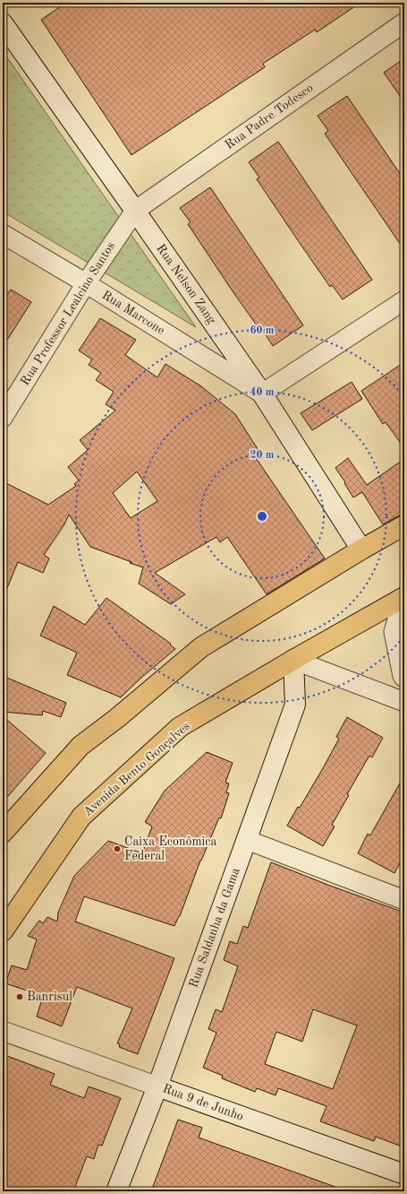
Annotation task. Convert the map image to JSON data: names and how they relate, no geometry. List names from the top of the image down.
{
  "streets": {
    "main road": ["Avenida Bento Gonçalves"],
    "street": [
      "Rua Padre Todesco",
      "Rua Nelson Zang",
      "Rua Marcone",
      "Rua Professor Lealcino Santos",
      "Rua Saldanha da Gama",
      "Rua 9 de Junho"
    ]
  },
  "crossings": [
    ["Rua Padre Todesco", "Rua Nelson Zang"],
    ["Rua Padre Todesco", "Rua Professor Lealcino Santos"],
    ["Rua Nelson Zang", "Rua Marcone"],
    ["Rua Nelson Zang", "Rua Professor Lealcino Santos"],
    ["Rua Marcone", "Rua Professor Lealcino Santos"],
    ["Avenida Bento Gonçalves", "Rua Saldanha da Gama"],
    ["Rua Saldanha da Gama", "Rua 9 de Junho"]
  ],
  "places": ["Caixa Econômica Federal", "Banrisul"],
  "rings": ["60 m", "40 m", "20 m"]
}
